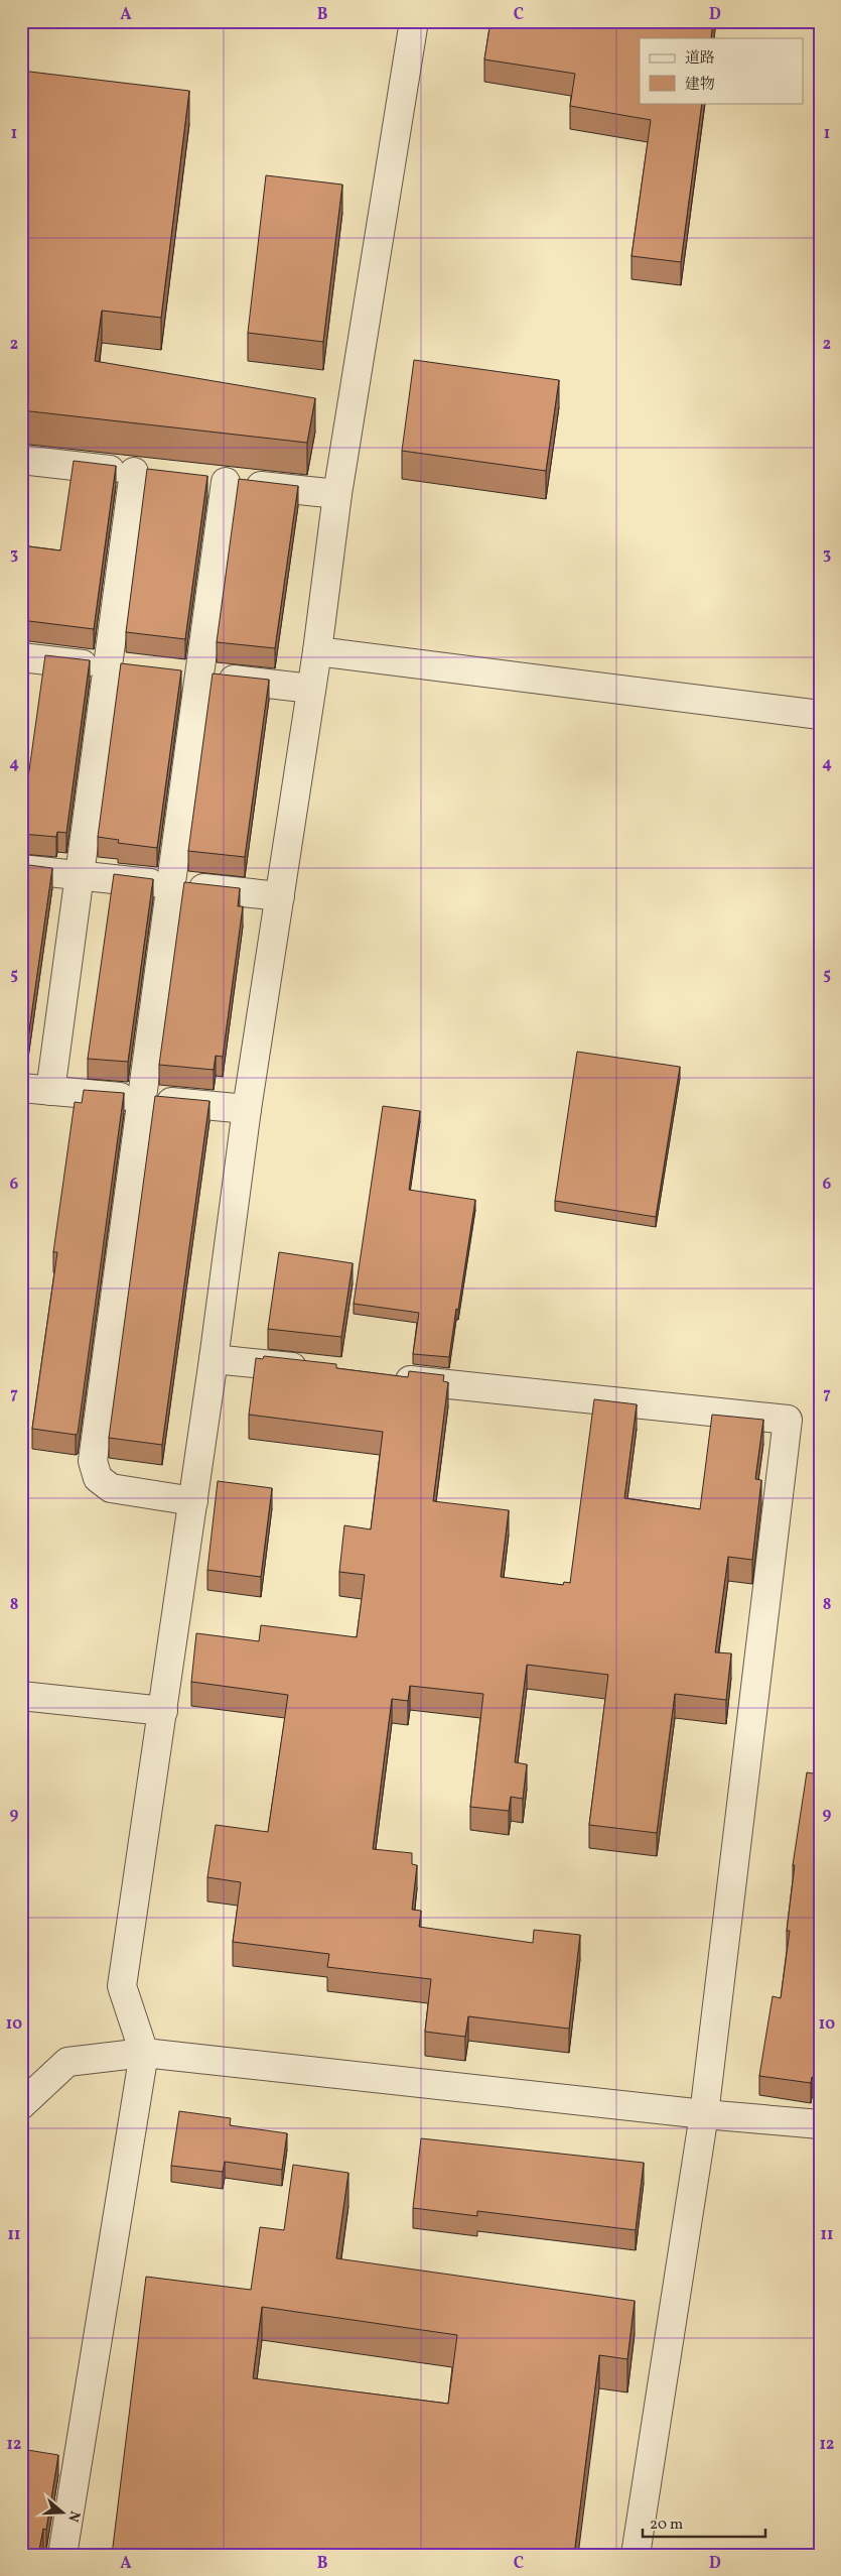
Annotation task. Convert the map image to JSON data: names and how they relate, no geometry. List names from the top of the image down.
{
  "legend": ["道路", "建物"],
  "scale_bar": "20 m",
  "north": "right",
  "grid": {
    "columns": [
      "A",
      "B",
      "C",
      "D"
    ],
    "rows": [
      "1",
      "2",
      "3",
      "4",
      "5",
      "6",
      "7",
      "8",
      "9",
      "10",
      "11",
      "12"
    ]
  }
}
